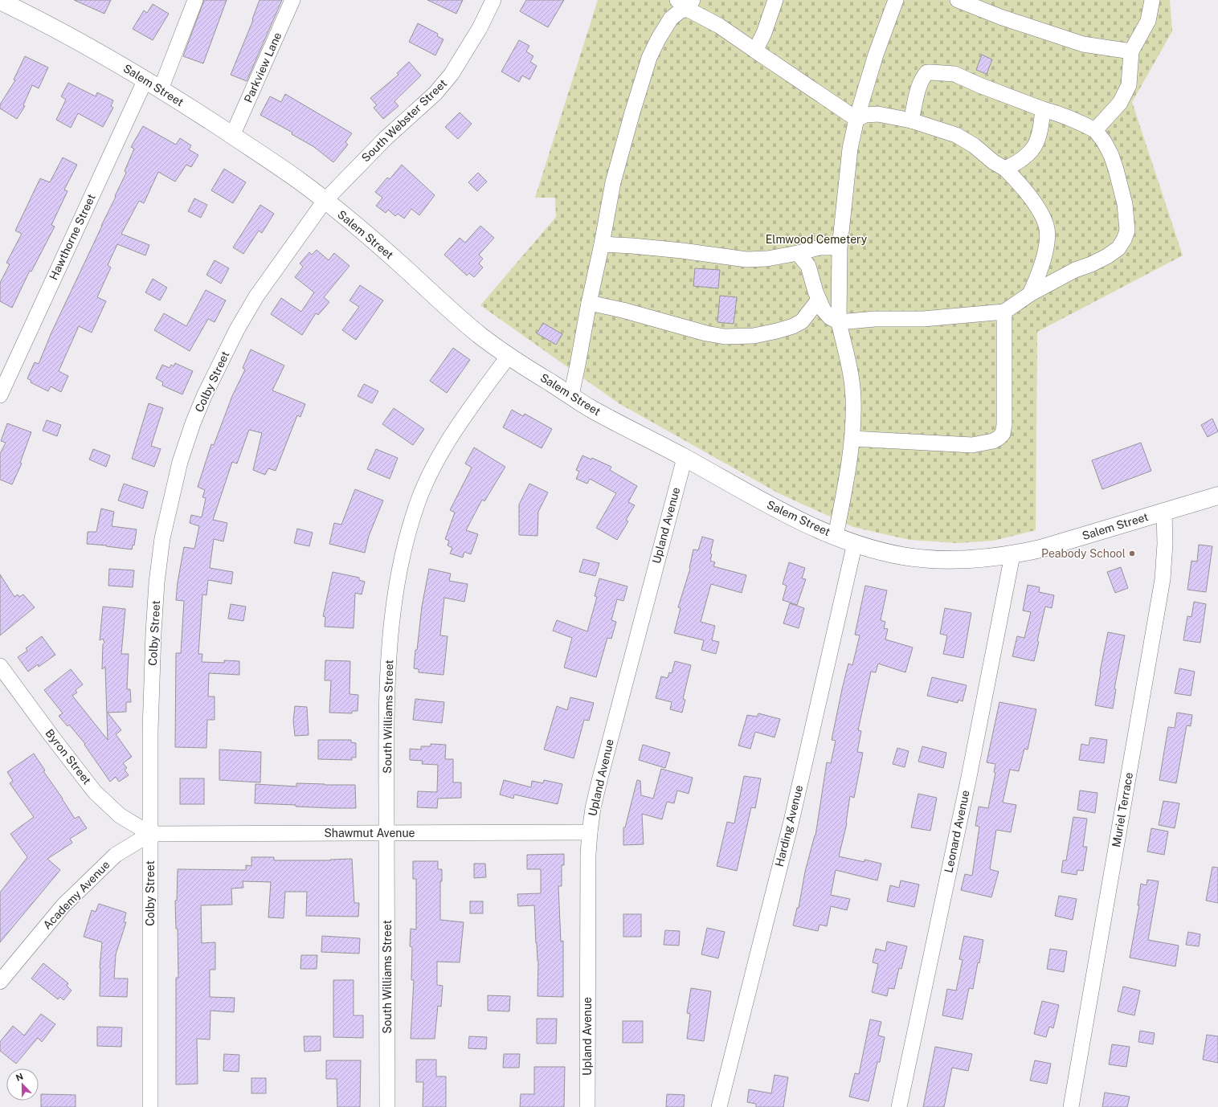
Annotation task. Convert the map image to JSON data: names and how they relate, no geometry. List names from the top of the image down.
{
  "streets": {
    "main road": ["Salem Street"],
    "street": [
      "Parkview Lane",
      "South Webster Street",
      "Hawthorne Street",
      "Colby Street",
      "Upland Avenue",
      "South Williams Street",
      "Byron Street",
      "Muriel Terrace",
      "Harding Avenue",
      "Leonard Avenue",
      "Shawmut Avenue",
      "Academy Avenue"
    ]
  },
  "crossings": [
    ["Parkview Lane", "Salem Street"],
    ["Salem Street", "South Webster Street"],
    ["Salem Street", "Hawthorne Street"],
    ["Salem Street", "Colby Street"],
    ["Salem Street", "Upland Avenue"],
    ["Salem Street", "South Williams Street"],
    ["Salem Street", "Muriel Terrace"],
    ["Salem Street", "Harding Avenue"],
    ["Salem Street", "Leonard Avenue"],
    ["South Webster Street", "Colby Street"],
    ["Colby Street", "Byron Street"],
    ["Colby Street", "Shawmut Avenue"],
    ["Colby Street", "Academy Avenue"],
    ["Upland Avenue", "Shawmut Avenue"],
    ["South Williams Street", "Shawmut Avenue"],
    ["Byron Street", "Shawmut Avenue"],
    ["Byron Street", "Academy Avenue"],
    ["Shawmut Avenue", "Academy Avenue"]
  ],
  "parks": ["Elmwood Cemetery"],
  "places": ["Peabody School"],
  "north": "top"
}
